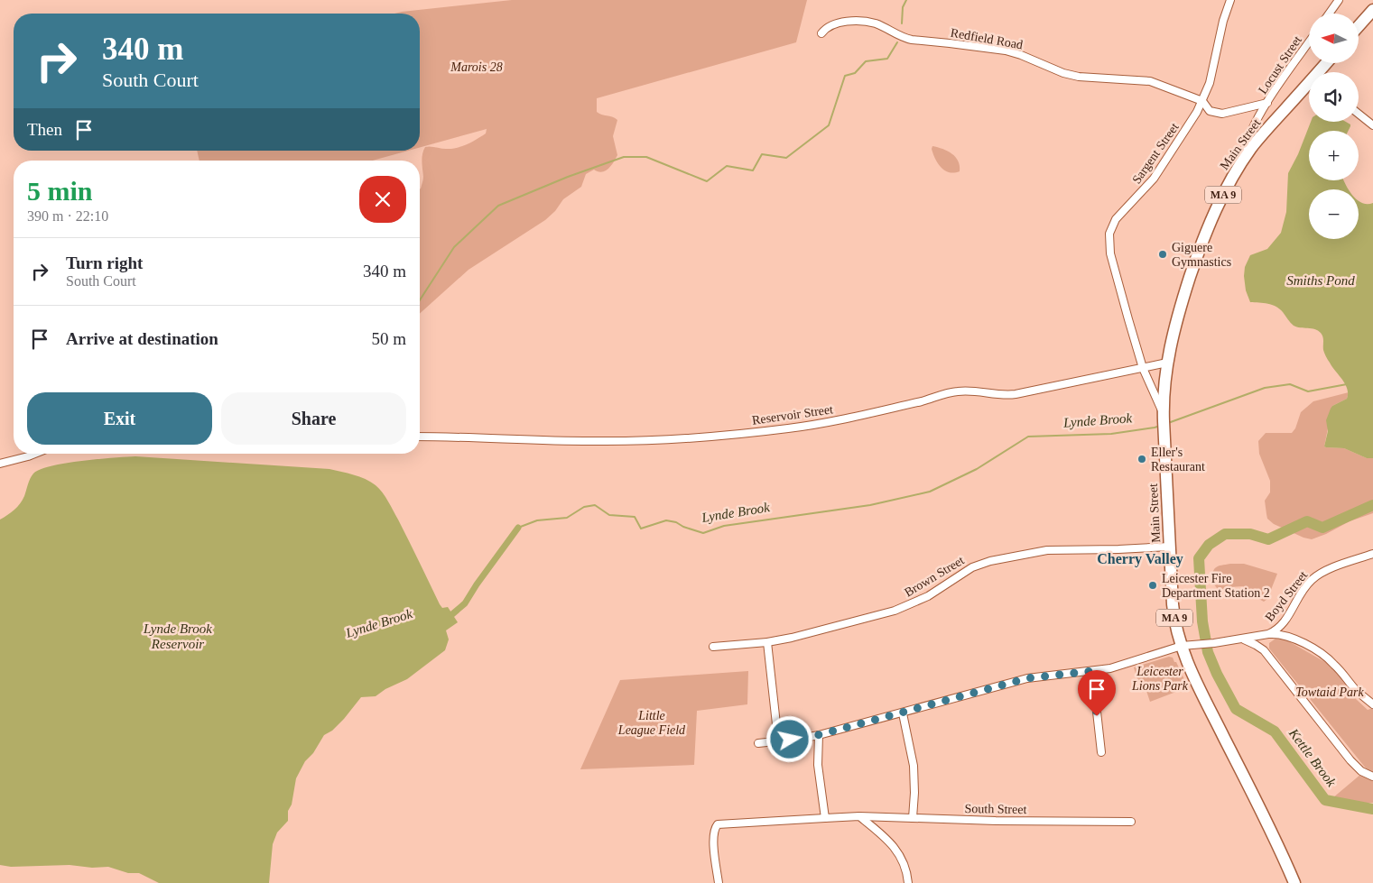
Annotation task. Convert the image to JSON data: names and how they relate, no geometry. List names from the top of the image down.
{
  "streets": {
    "highway": ["Main Street", "MA 9"],
    "street": [
      "Redfield Road",
      "Locust Street",
      "Sargent Street",
      "Reservoir Street",
      "Brown Street",
      "Boyd Street",
      "South Street"
    ]
  },
  "crossings": [
    ["Redfield Road", "Locust Street"],
    ["Redfield Road", "Sargent Street"],
    ["Locust Street", "Main Street"],
    ["Main Street", "Sargent Street"],
    ["Main Street", "Reservoir Street"],
    ["Main Street", "Brown Street"],
    ["Sargent Street", "Reservoir Street"]
  ],
  "districts": ["Cherry Valley"],
  "water": [
    "Smiths Pond",
    "Lynde Brook",
    "Lynde Brook Reservoir",
    "Kettle Brook"
  ],
  "parks": [
    "Marois 28",
    "Leicester Lions Park",
    "Towtaid Park",
    "Little League Field"
  ],
  "places": ["Giguere Gymnastics", "Eller's Restaurant", "Leicester Fire Department Station 2"],
  "north": "left",
  "page": {
    "map_buttons": ["+", "−"],
    "turn": ["340 m", "South Court"],
    "then": "Then",
    "heading": ["5 min", "390 m · 22:10"],
    "list": [
      {
        "name": "Turn right",
        "note": "South Court",
        "value": "340 m"
      },
      {
        "name": "Arrive at destination",
        "value": "50 m"
      }
    ],
    "buttons": ["Exit", "Share"]
  }
}
